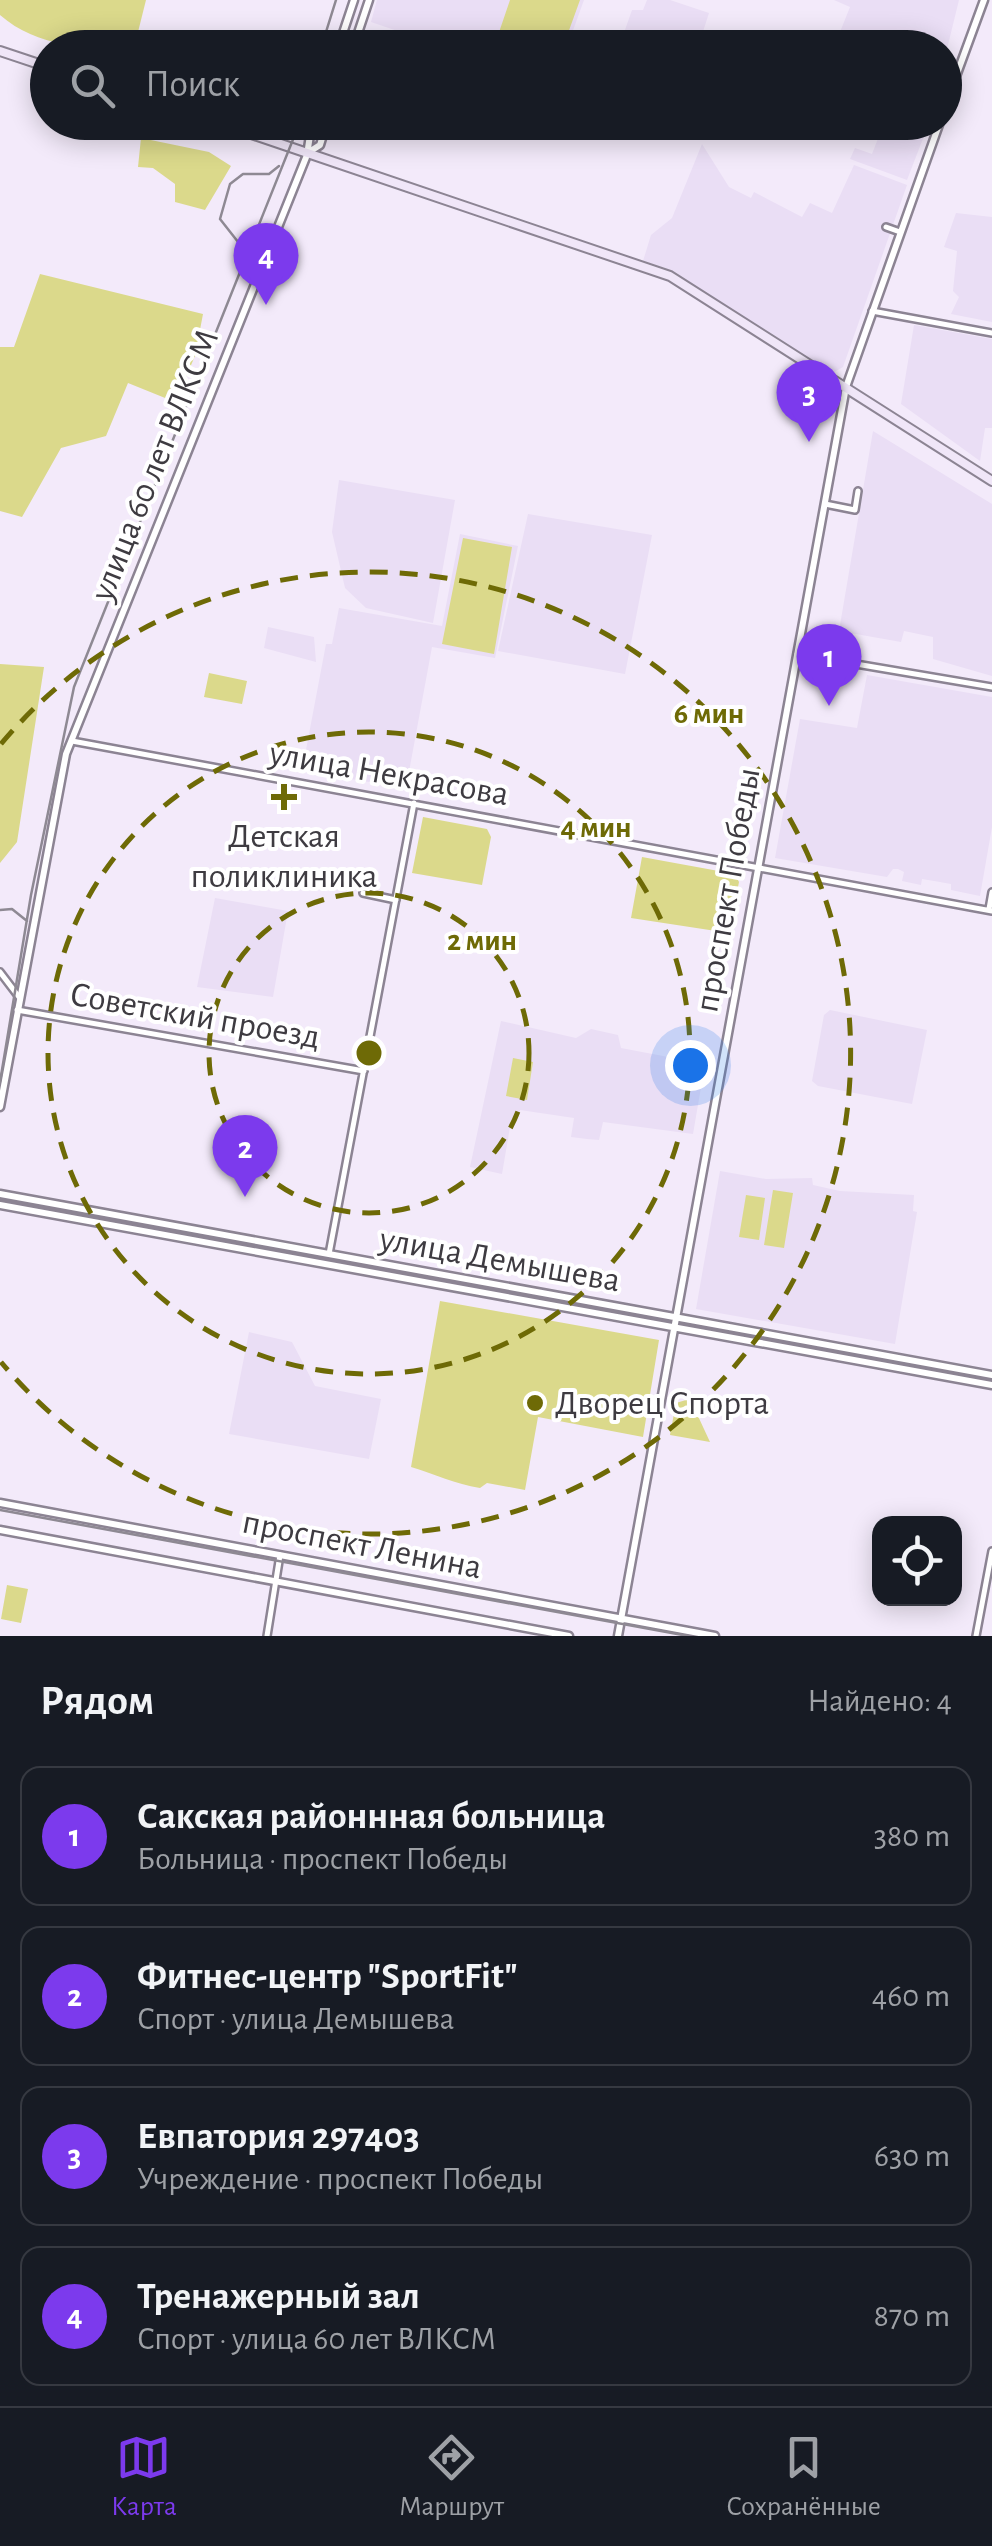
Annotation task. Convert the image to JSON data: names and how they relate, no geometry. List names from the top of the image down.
{
  "streets": {
    "street": [
      "улица 60 лет ВЛКСМ",
      "улица Некрасова",
      "проспект Победы",
      "Советский проезд",
      "улица Демышева",
      "проспект Ленина"
    ]
  },
  "crossings": [
    ["улица 60 лет ВЛКСМ", "улица Некрасова"],
    ["улица 60 лет ВЛКСМ", "Советский проезд"],
    ["улица Некрасова", "проспект Победы"],
    ["проспект Победы", "улица Демышева"],
    ["проспект Победы", "проспект Ленина"]
  ],
  "places": {
    "health": ["Детская поликлиника"],
    "other": ["Дворец Спорта"]
  },
  "page": {
    "search": "Поиск",
    "pins": [
      "4",
      "3",
      "1",
      "2"
    ],
    "heading": ["Рядом", "Найдено: 4"],
    "list": [
      {
        "mark": "1",
        "name": "Сакская районнная больница",
        "note": "Больница · проспект Победы",
        "value": "380 m"
      },
      {
        "mark": "2",
        "name": "Фитнес-центр \"SportFit\"",
        "note": "Спорт · улица Демышева",
        "value": "460 m"
      },
      {
        "mark": "3",
        "name": "Евпатория 297403",
        "note": "Учреждение · проспект Победы",
        "value": "630 m"
      },
      {
        "mark": "4",
        "name": "Тренажерный зал",
        "note": "Спорт · улица 60 лет ВЛКСМ",
        "value": "870 m"
      }
    ],
    "nav": ["Карта", "Маршрут", "Сохранённые"]
  },
  "rings": ["6 мин", "4 мин", "2 мин"]
}
